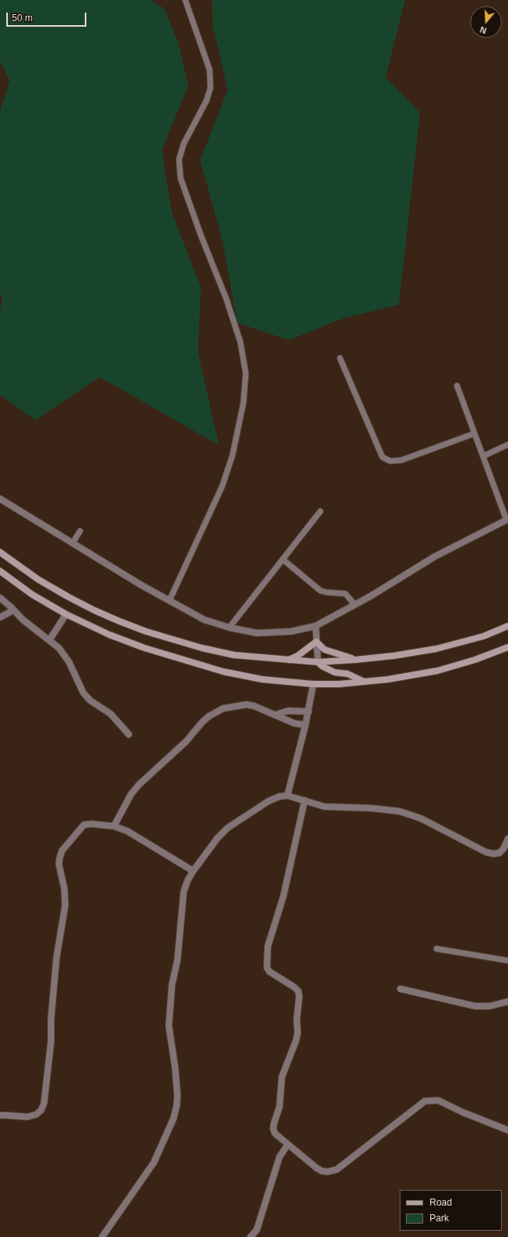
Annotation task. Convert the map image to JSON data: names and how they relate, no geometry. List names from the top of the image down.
{
  "legend": ["Road", "Park"],
  "scale_bar": "50 m",
  "north": "bottom"
}
